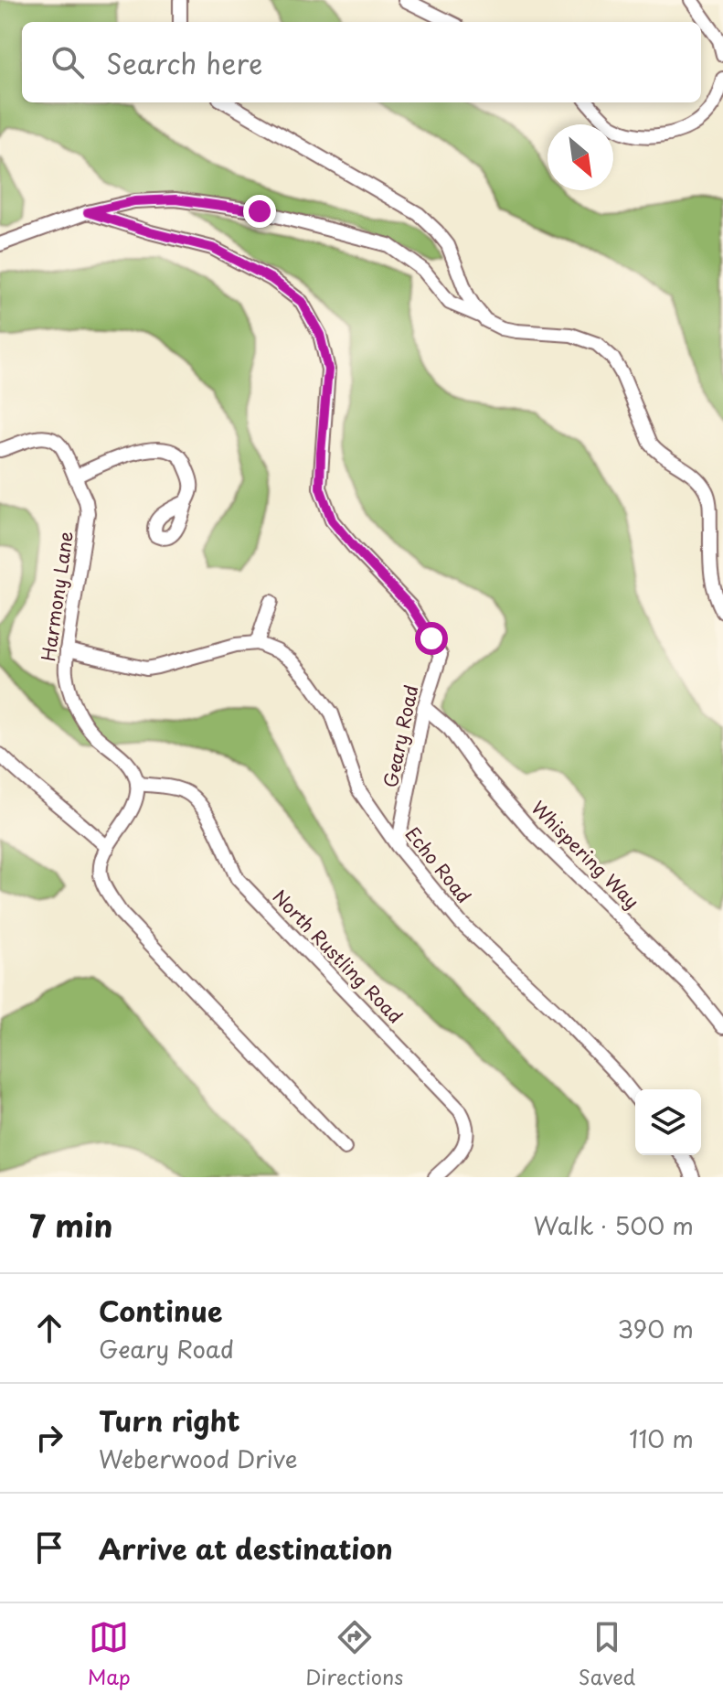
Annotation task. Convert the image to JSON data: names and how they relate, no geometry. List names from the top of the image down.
{
  "streets": {
    "street": [
      "Harmony Lane",
      "Geary Road",
      "Whispering Way",
      "Echo Road",
      "North Rustling Road"
    ]
  },
  "crossings": [
    ["Harmony Lane", "North Rustling Road"],
    ["Geary Road", "Whispering Way"],
    ["Geary Road", "Echo Road"]
  ],
  "north": "bottom right",
  "page": {
    "search": "Search here",
    "heading": ["7 min", "Walk · 500 m"],
    "list": [
      ["Continue", "Geary Road", "390 m"],
      ["Turn right", "Weberwood Drive", "110 m"],
      "Arrive at destination"
    ],
    "nav": ["Map", "Directions", "Saved"]
  }
}
